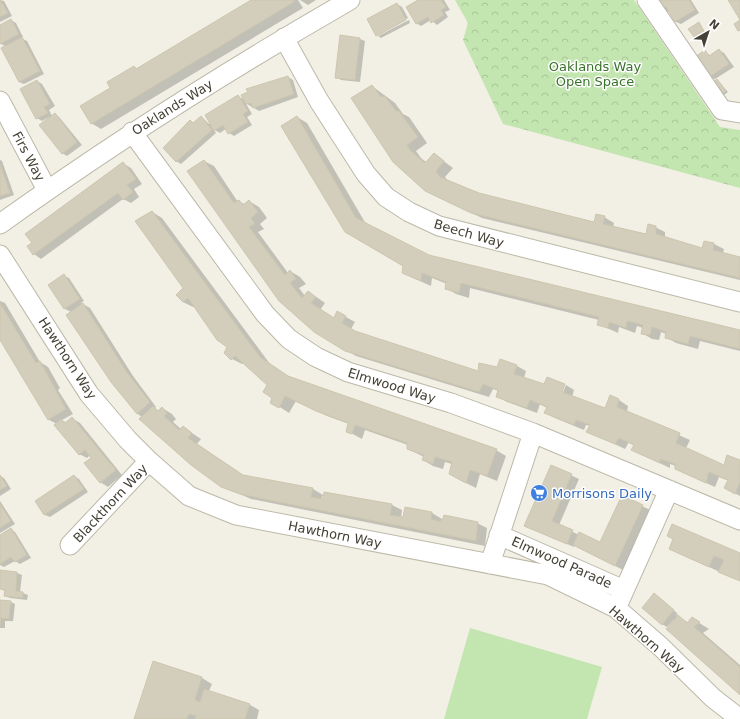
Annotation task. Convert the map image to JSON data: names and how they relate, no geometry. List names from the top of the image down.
{
  "streets": {
    "street": [
      "Oaklands Way",
      "Firs Way",
      "Beech Way",
      "Hawthorn Way",
      "Elmwood Way",
      "Blackthorn Way",
      "Elmwood Parade"
    ]
  },
  "crossings": [
    ["Oaklands Way", "Firs Way"],
    ["Oaklands Way", "Beech Way"],
    ["Oaklands Way", "Elmwood Way"],
    ["Hawthorn Way", "Blackthorn Way"],
    ["Hawthorn Way", "Elmwood Parade"],
    ["Elmwood Way", "Elmwood Parade"]
  ],
  "parks": ["Oaklands Way Open Space"],
  "places": {
    "supermarket": ["Morrisons Daily"]
  },
  "north": "top right"
}
